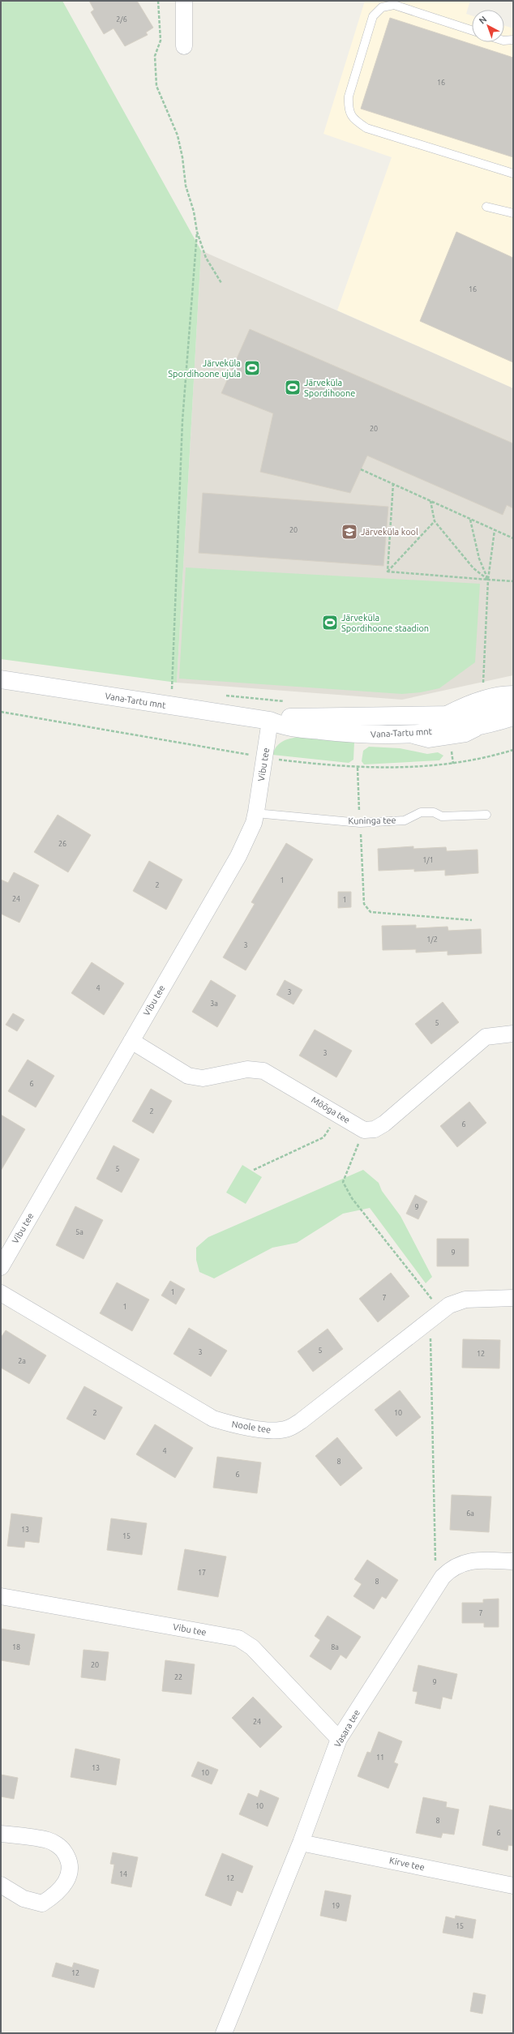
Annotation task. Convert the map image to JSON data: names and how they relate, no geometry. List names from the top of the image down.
{
  "streets": {
    "street": [
      "Vana-Tartu mnt",
      "Vibu tee",
      "Mõõga tee",
      "Noole tee",
      "Vasara tee",
      "Kirve tee"
    ],
    "lane": ["Kuninga tee"]
  },
  "crossings": [
    ["Vana-Tartu mnt", "Vibu tee"],
    ["Vibu tee", "Kuninga tee"],
    ["Vibu tee", "Mõõga tee"],
    ["Vibu tee", "Vasara tee"],
    ["Vasara tee", "Kirve tee"]
  ],
  "places": {
    "sports": ["Järveküla Spordihoone ujula", "Järveküla Spordihoone", "Järveküla Spordihoone staadion"],
    "school or university": ["Järveküla kool"]
  },
  "house_numbers": [
    "2/6",
    "16",
    "16",
    "20",
    "20",
    "26",
    "1/1",
    "1",
    "2",
    "24",
    "1",
    "1/2",
    "3",
    "4",
    "3",
    "3a",
    "5",
    "3",
    "6",
    "2",
    "6",
    "5",
    "9",
    "5a",
    "9",
    "1",
    "7",
    "1",
    "5",
    "3",
    "12",
    "2a",
    "2",
    "10",
    "4",
    "8",
    "6",
    "6a",
    "13",
    "15",
    "17",
    "8",
    "7",
    "18",
    "8a",
    "20",
    "22",
    "9",
    "24",
    "11",
    "13",
    "10",
    "10",
    "8",
    "6",
    "14",
    "12",
    "19",
    "15",
    "12"
  ],
  "north": "top left"
}
